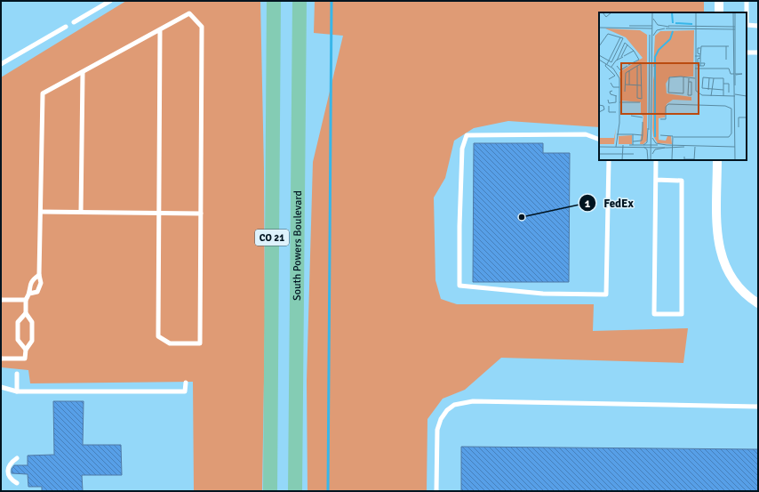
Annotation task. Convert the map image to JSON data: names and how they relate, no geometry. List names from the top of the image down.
{
  "streets": {
    "highway": ["CO 21", "South Powers Boulevard"]
  },
  "places": ["FedEx"]
}
